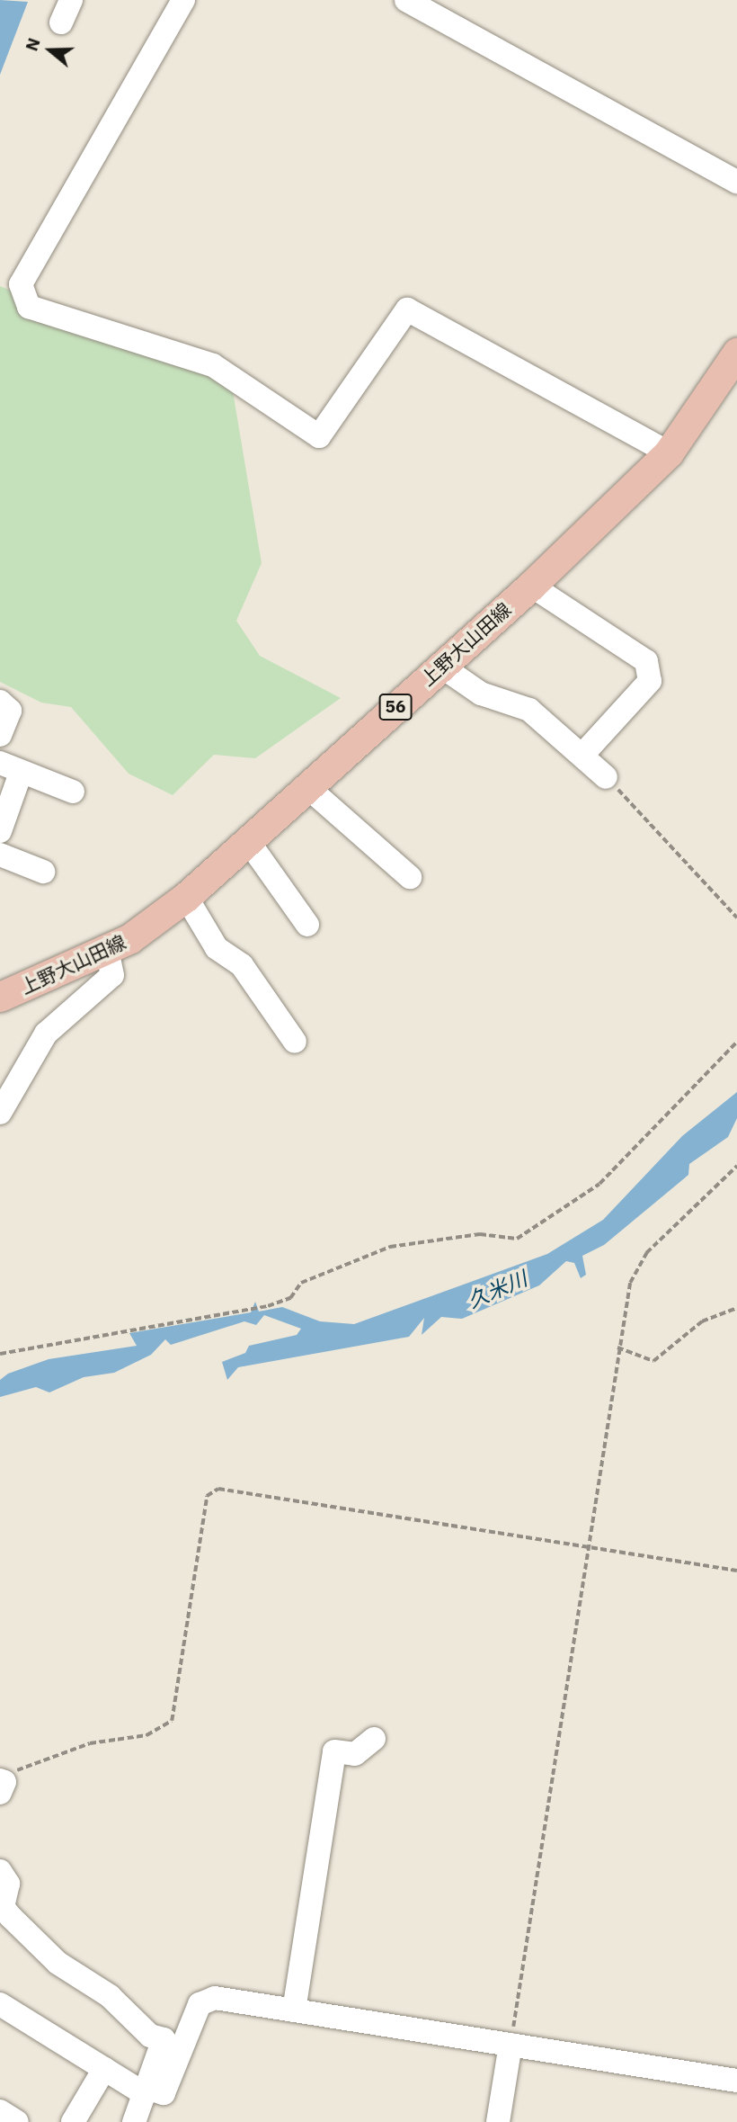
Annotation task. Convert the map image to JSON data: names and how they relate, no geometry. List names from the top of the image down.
{
  "streets": {
    "main road": ["上野大山田線", "56"]
  },
  "water": ["久米川"],
  "north": "left"
}
